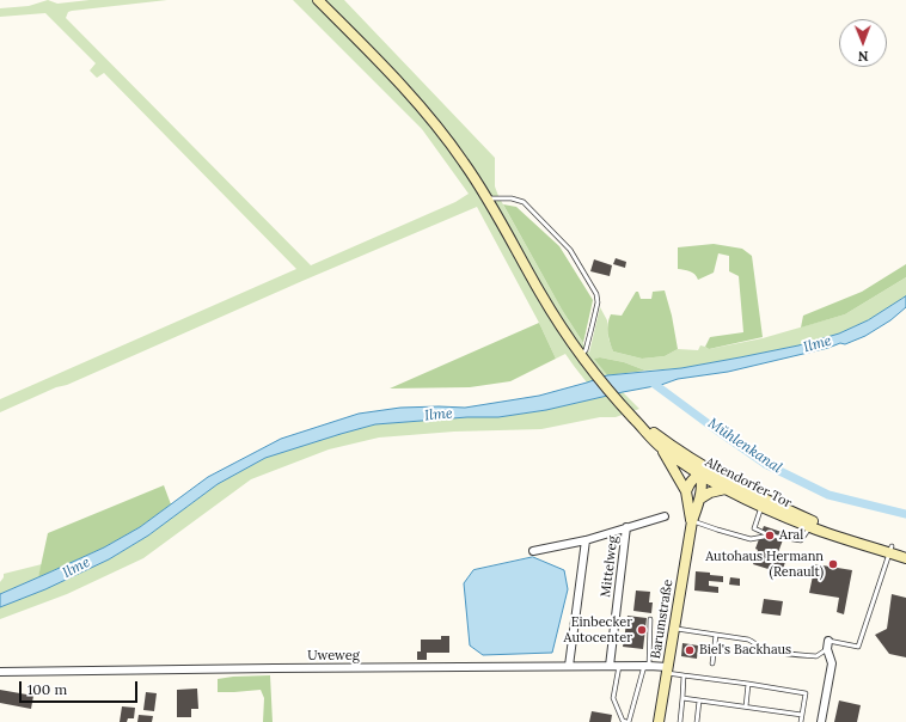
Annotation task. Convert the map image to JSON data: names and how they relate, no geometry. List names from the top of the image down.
{
  "streets": {
    "main road": ["Altendorfer Tor", "Barumstraße"],
    "street": ["Mittelweg", "Uweweg"]
  },
  "crossings": [
    ["Altendorfer Tor", "Barumstraße"],
    ["Mittelweg", "Uweweg"],
    ["Barumstraße", "Uweweg"]
  ],
  "water": ["Ilme", "Mühlenkanal"],
  "places": [
    "Aral",
    "Autohaus Hermann (Renault)",
    "Einbecker Autocenter",
    "Biel's Backhaus"
  ],
  "scale_bar": "100 m",
  "north": "bottom"
}
